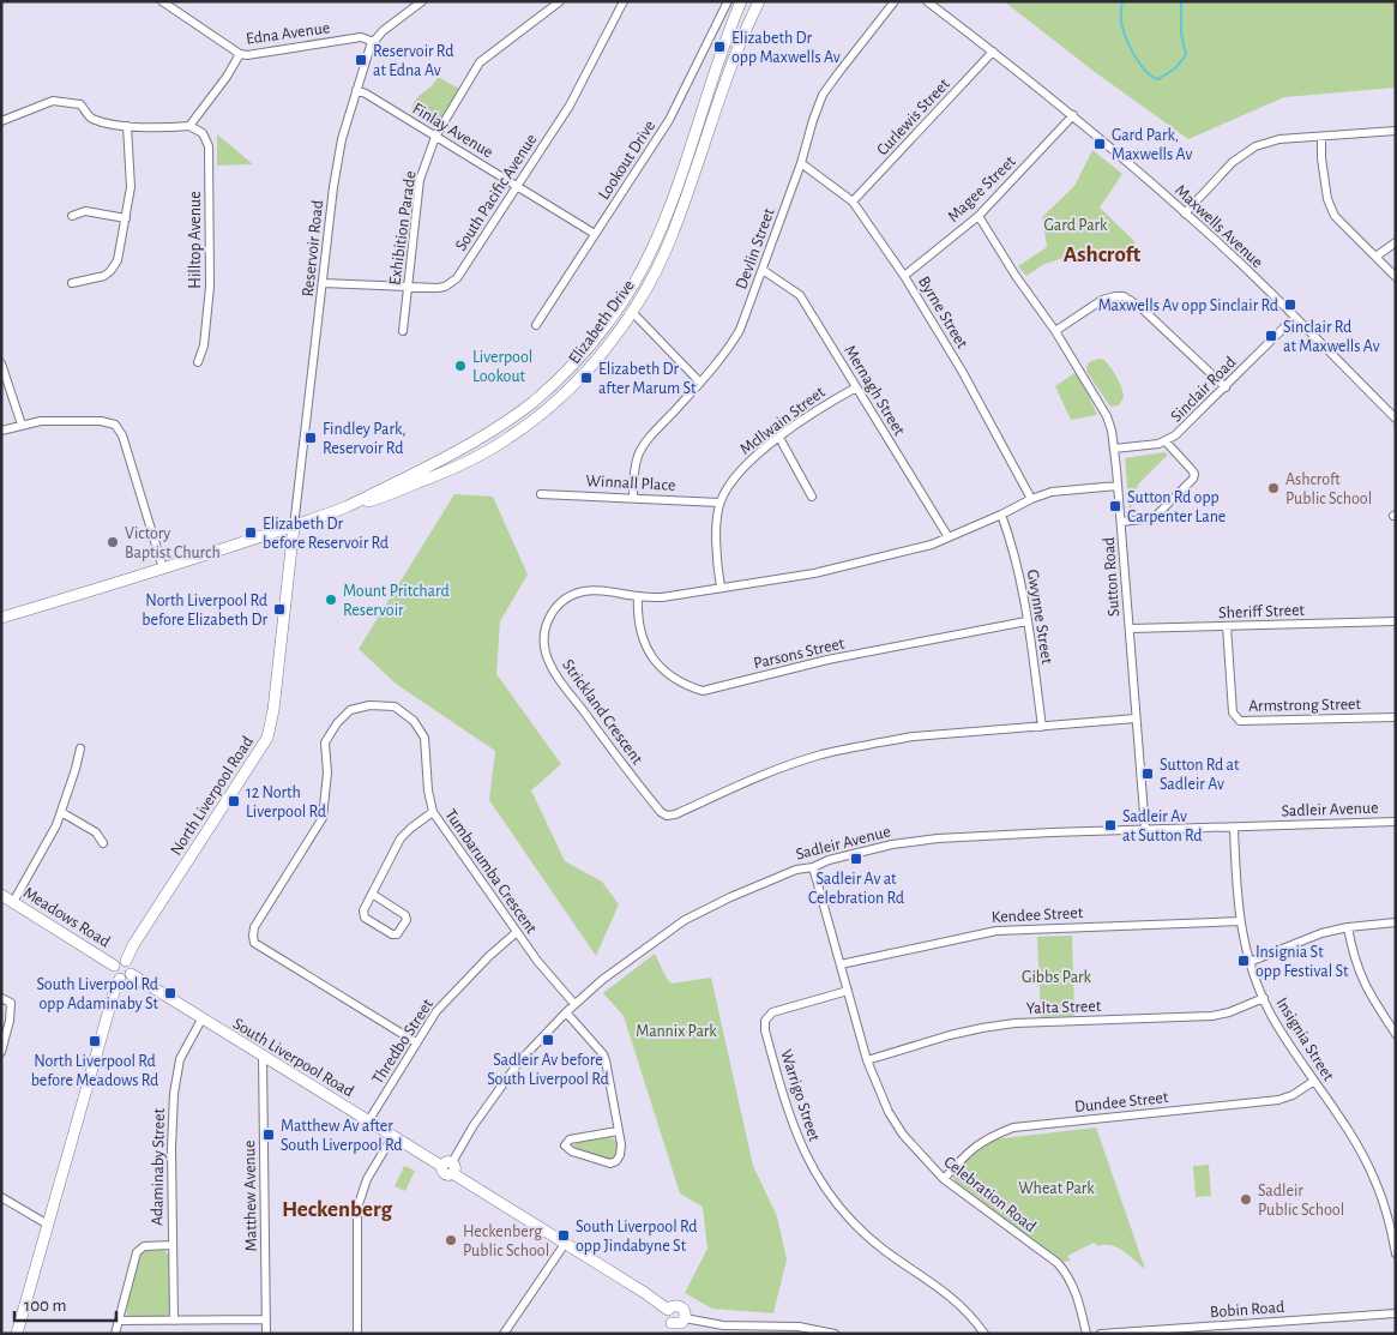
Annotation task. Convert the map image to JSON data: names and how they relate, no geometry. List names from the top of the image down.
{
  "streets": {
    "main road": [
      "Elizabeth Drive",
      "North Liverpool Road",
      "Meadows Road",
      "South Liverpool Road"
    ],
    "street": [
      "Edna Avenue",
      "Curlewis Street",
      "Finlay Avenue",
      "Lookout Drive",
      "Magee Street",
      "South Pacific Avenue",
      "Maxwells Avenue",
      "Exhibition Parade",
      "Hilltop Avenue",
      "Reservoir Road",
      "Devlin Street",
      "Byrne Street",
      "Sinclair Road",
      "Mernagh Street",
      "McIlwain Street",
      "Winnall Place",
      "Sutton Road",
      "Sheriff Street",
      "Gwynne Street",
      "Parsons Street",
      "Armstrong Street",
      "Strickland Crescent",
      "Sadleir Avenue",
      "Tumbarumba Crescent",
      "Kendee Street",
      "Yalta Street",
      "Insignia Street",
      "Thredbo Street",
      "Warrigo Street",
      "Dundee Street",
      "Adaminaby Street",
      "Celebration Road",
      "Matthew Avenue",
      "Bobin Road"
    ]
  },
  "crossings": [
    ["Edna Avenue", "Hilltop Avenue"],
    ["Edna Avenue", "Reservoir Road"],
    ["Curlewis Street", "Maxwells Avenue"],
    ["Curlewis Street", "Byrne Street"],
    ["Finlay Avenue", "Lookout Drive"],
    ["Finlay Avenue", "South Pacific Avenue"],
    ["Finlay Avenue", "Exhibition Parade"],
    ["Finlay Avenue", "Reservoir Road"],
    ["Magee Street", "Maxwells Avenue"],
    ["Magee Street", "Byrne Street"],
    ["Magee Street", "Sutton Road"],
    ["South Pacific Avenue", "Exhibition Parade"],
    ["South Pacific Avenue", "Reservoir Road"],
    ["Maxwells Avenue", "Sinclair Road"],
    ["Reservoir Road", "Elizabeth Drive"],
    ["Reservoir Road", "North Liverpool Road"],
    ["Devlin Street", "Byrne Street"],
    ["Devlin Street", "Mernagh Street"],
    ["Devlin Street", "Winnall Place"],
    ["Byrne Street", "Strickland Crescent"],
    ["Elizabeth Drive", "North Liverpool Road"],
    ["Sinclair Road", "Sutton Road"],
    ["Mernagh Street", "McIlwain Street"],
    ["Mernagh Street", "Strickland Crescent"],
    ["McIlwain Street", "Winnall Place"],
    ["McIlwain Street", "Strickland Crescent"],
    ["Sutton Road", "Sheriff Street"],
    ["Sutton Road", "Strickland Crescent"],
    ["Sutton Road", "Sadleir Avenue"],
    ["Sheriff Street", "Armstrong Street"],
    ["Gwynne Street", "Parsons Street"],
    ["Gwynne Street", "Strickland Crescent"],
    ["Parsons Street", "Strickland Crescent"],
    ["North Liverpool Road", "Meadows Road"],
    ["North Liverpool Road", "South Liverpool Road"],
    ["Sadleir Avenue", "Tumbarumba Crescent"],
    ["Sadleir Avenue", "Insignia Street"],
    ["Sadleir Avenue", "South Liverpool Road"],
    ["Sadleir Avenue", "Celebration Road"],
    ["Tumbarumba Crescent", "Thredbo Street"],
    ["Kendee Street", "Insignia Street"],
    ["Kendee Street", "Celebration Road"],
    ["Meadows Road", "South Liverpool Road"],
    ["Yalta Street", "Insignia Street"],
    ["Yalta Street", "Celebration Road"],
    ["Insignia Street", "Dundee Street"],
    ["Thredbo Street", "South Liverpool Road"],
    ["South Liverpool Road", "Adaminaby Street"],
    ["South Liverpool Road", "Matthew Avenue"],
    ["Warrigo Street", "Celebration Road"],
    ["Dundee Street", "Celebration Road"]
  ],
  "districts": ["Ashcroft", "Heckenberg"],
  "parks": [
    "Gard Park",
    "Gibbs Park",
    "Mannix Park",
    "Wheat Park"
  ],
  "places": {
    "transit": [
      "Elizabeth Dr opp Maxwells Av",
      "Reservoir Rd at Edna Av",
      "Gard Park, Maxwells Av",
      "Maxwells Av opp Sinclair Rd",
      "Sinclair Rd at Maxwells Av",
      "Elizabeth Dr after Marum St",
      "Findley Park, Reservoir Rd",
      "Sutton Rd opp Carpenter Lane",
      "Elizabeth Dr before Reservoir Rd",
      "North Liverpool Rd before Elizabeth Dr",
      "Sutton Rd at Sadleir Av",
      "12 North Liverpool Rd",
      "Sadleir Av at Sutton Rd",
      "Sadleir Av at Celebration Rd",
      "Insignia St opp Festival St",
      "South Liverpool Rd opp Adaminaby St",
      "Sadleir Av before South Liverpool Rd",
      "North Liverpool Rd before Meadows Rd",
      "Matthew Av after South Liverpool Rd",
      "South Liverpool Rd opp Jindabyne St"
    ],
    "other": [
      "Liverpool Lookout",
      "Ashcroft Public School",
      "Victory Baptist Church",
      "Mount Pritchard Reservoir",
      "Sadleir Public School",
      "Heckenberg Public School"
    ]
  },
  "scale_bar": "100 m"
}
